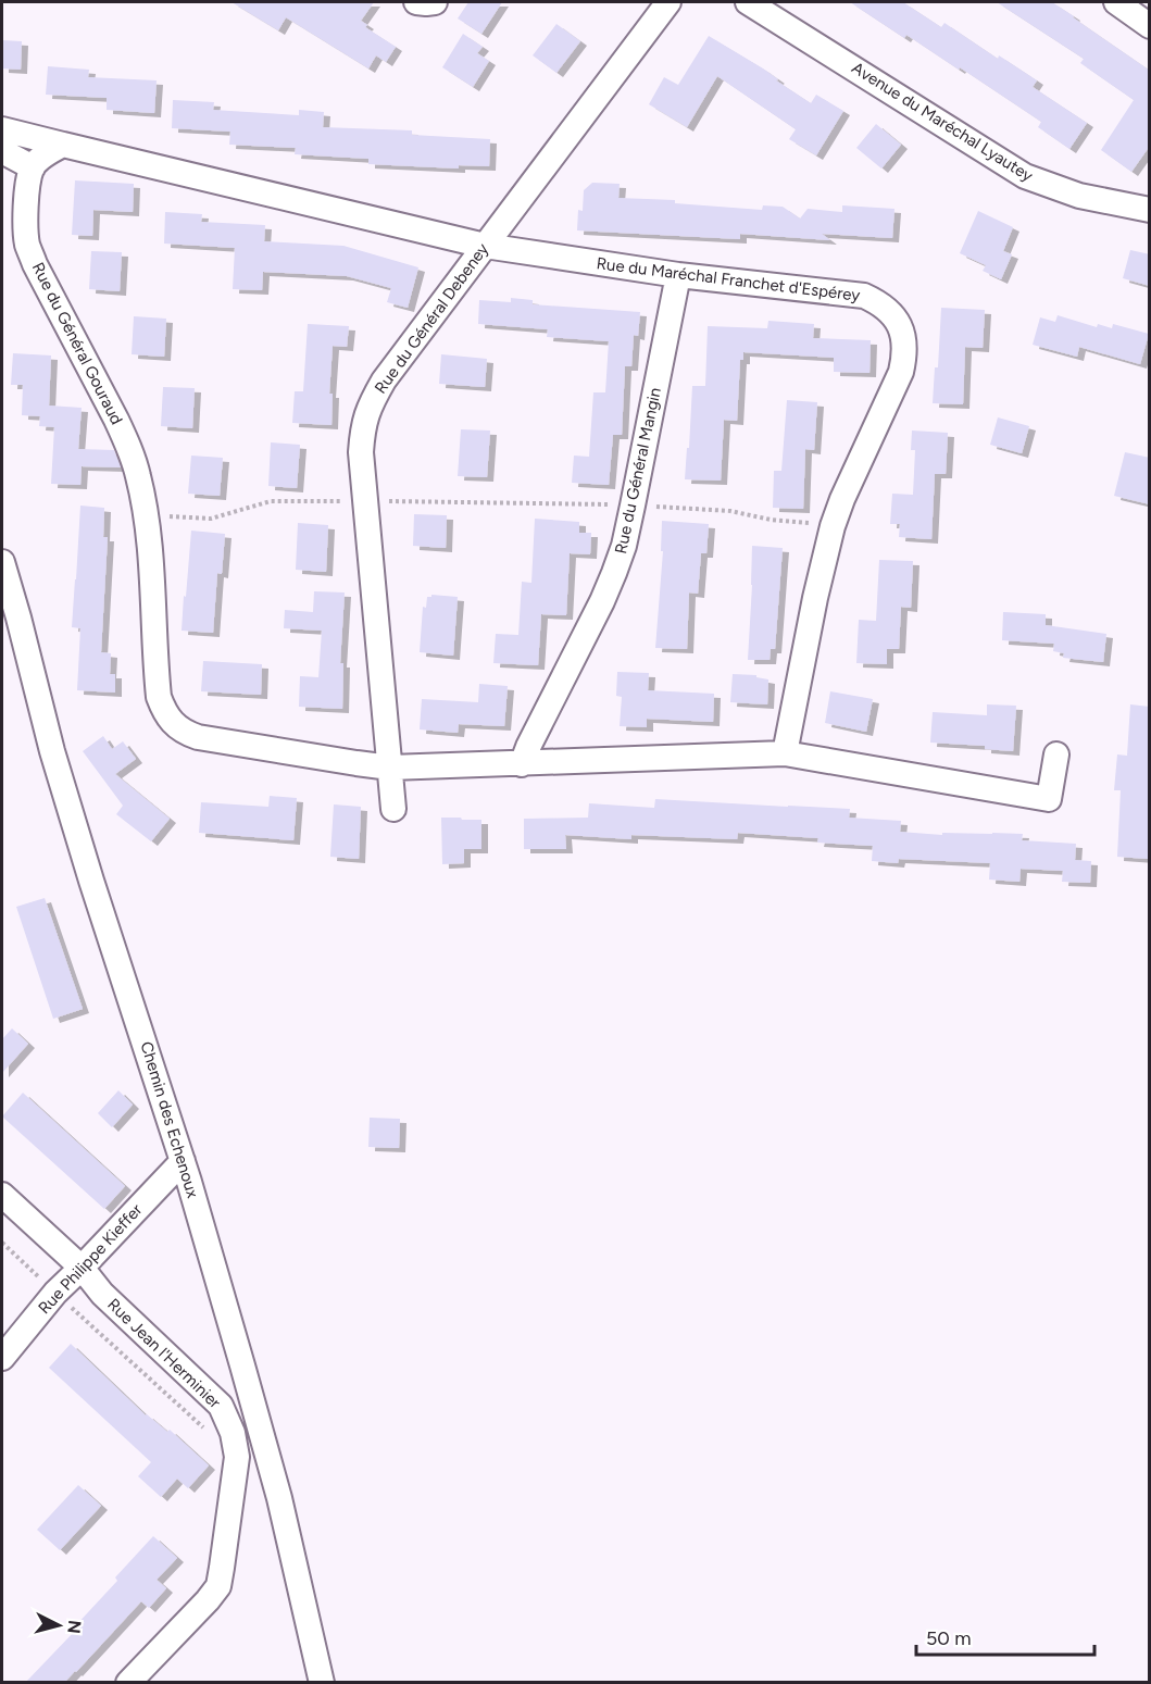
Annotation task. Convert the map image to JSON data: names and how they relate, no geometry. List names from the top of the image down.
{
  "streets": {
    "street": [
      "Avenue du Maréchal Lyautey",
      "Rue du Maréchal Franchet d'Espérey",
      "Rue du Général Debeney",
      "Rue du Général Gouraud",
      "Rue du Général Mangin",
      "Chemin des Echenoux",
      "Rue Philippe Kieffer",
      "Rue Jean l'Herminier"
    ]
  },
  "crossings": [
    ["Rue du Maréchal Franchet d'Espérey", "Rue du Général Debeney"],
    ["Rue du Maréchal Franchet d'Espérey", "Rue du Général Mangin"],
    ["Rue du Général Debeney", "Rue du Général Gouraud"],
    ["Chemin des Echenoux", "Rue Philippe Kieffer"],
    ["Rue Philippe Kieffer", "Rue Jean l'Herminier"]
  ],
  "scale_bar": "50 m",
  "north": "right"
}
